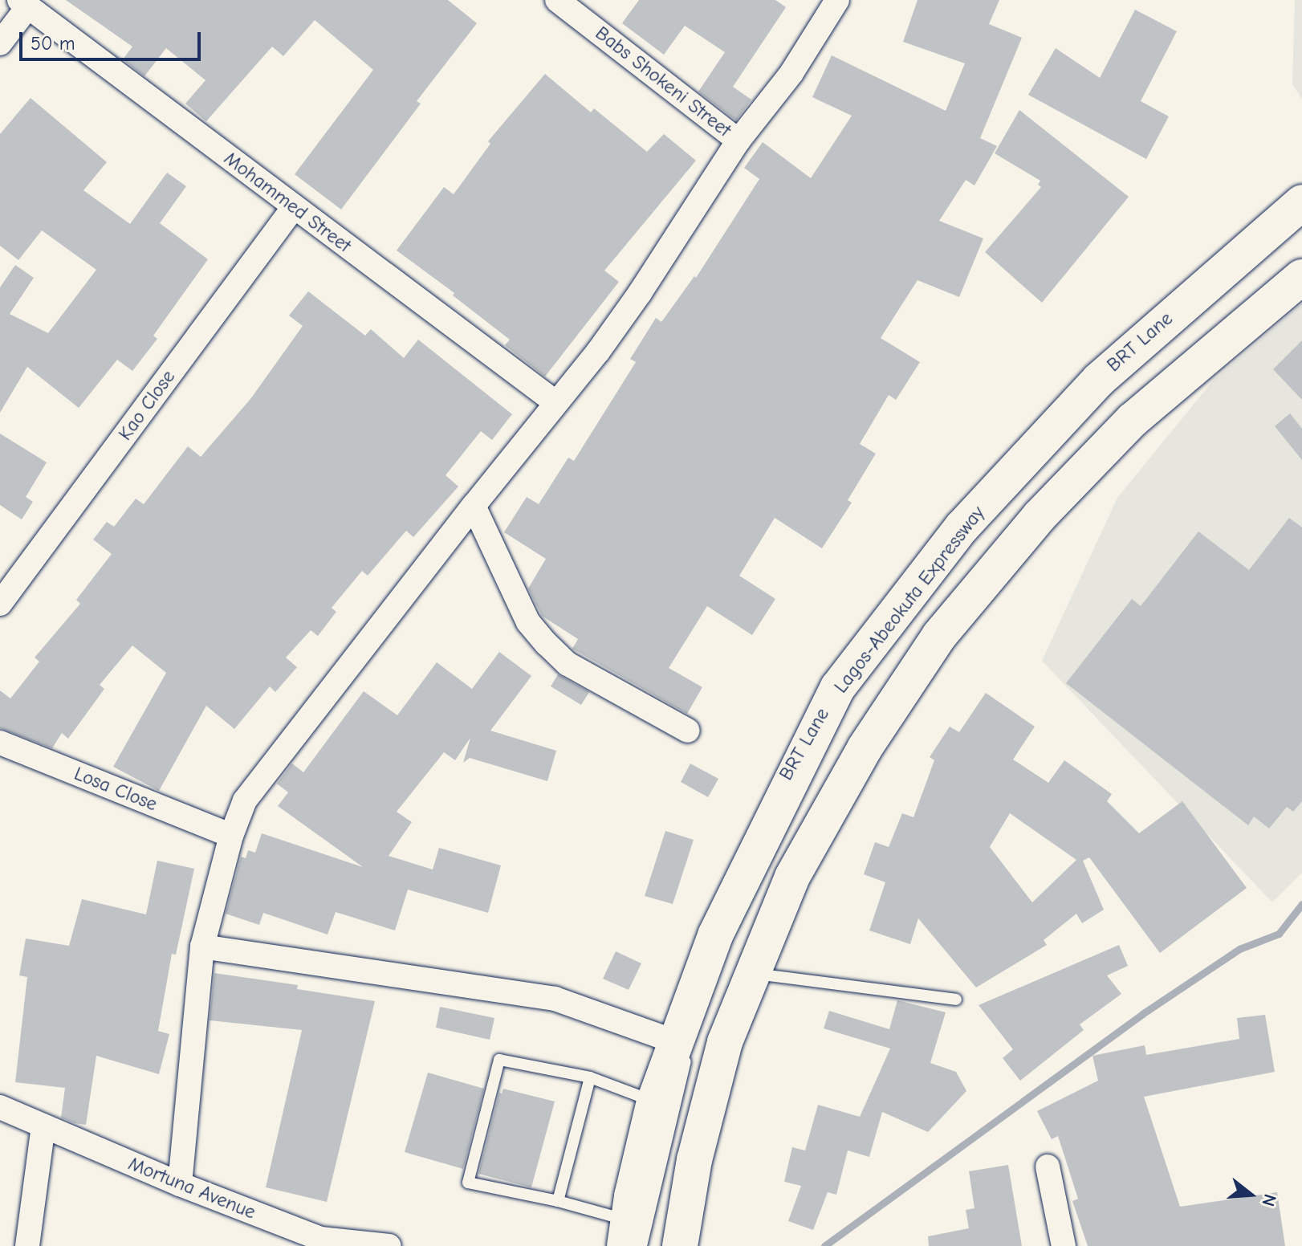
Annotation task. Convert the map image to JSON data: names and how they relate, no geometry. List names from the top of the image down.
{
  "streets": {
    "highway": ["Lagos-Abeokuta Expressway"],
    "street": [
      "Babs Shokeni Street",
      "Mohammed Street",
      "Kao Close",
      "Losa Close",
      "Mortuna Avenue"
    ],
    "lane": ["BRT Lane"]
  },
  "crossings": [
    ["Mohammed Street", "Kao Close"]
  ],
  "scale_bar": "50 m",
  "north": "right"
}
